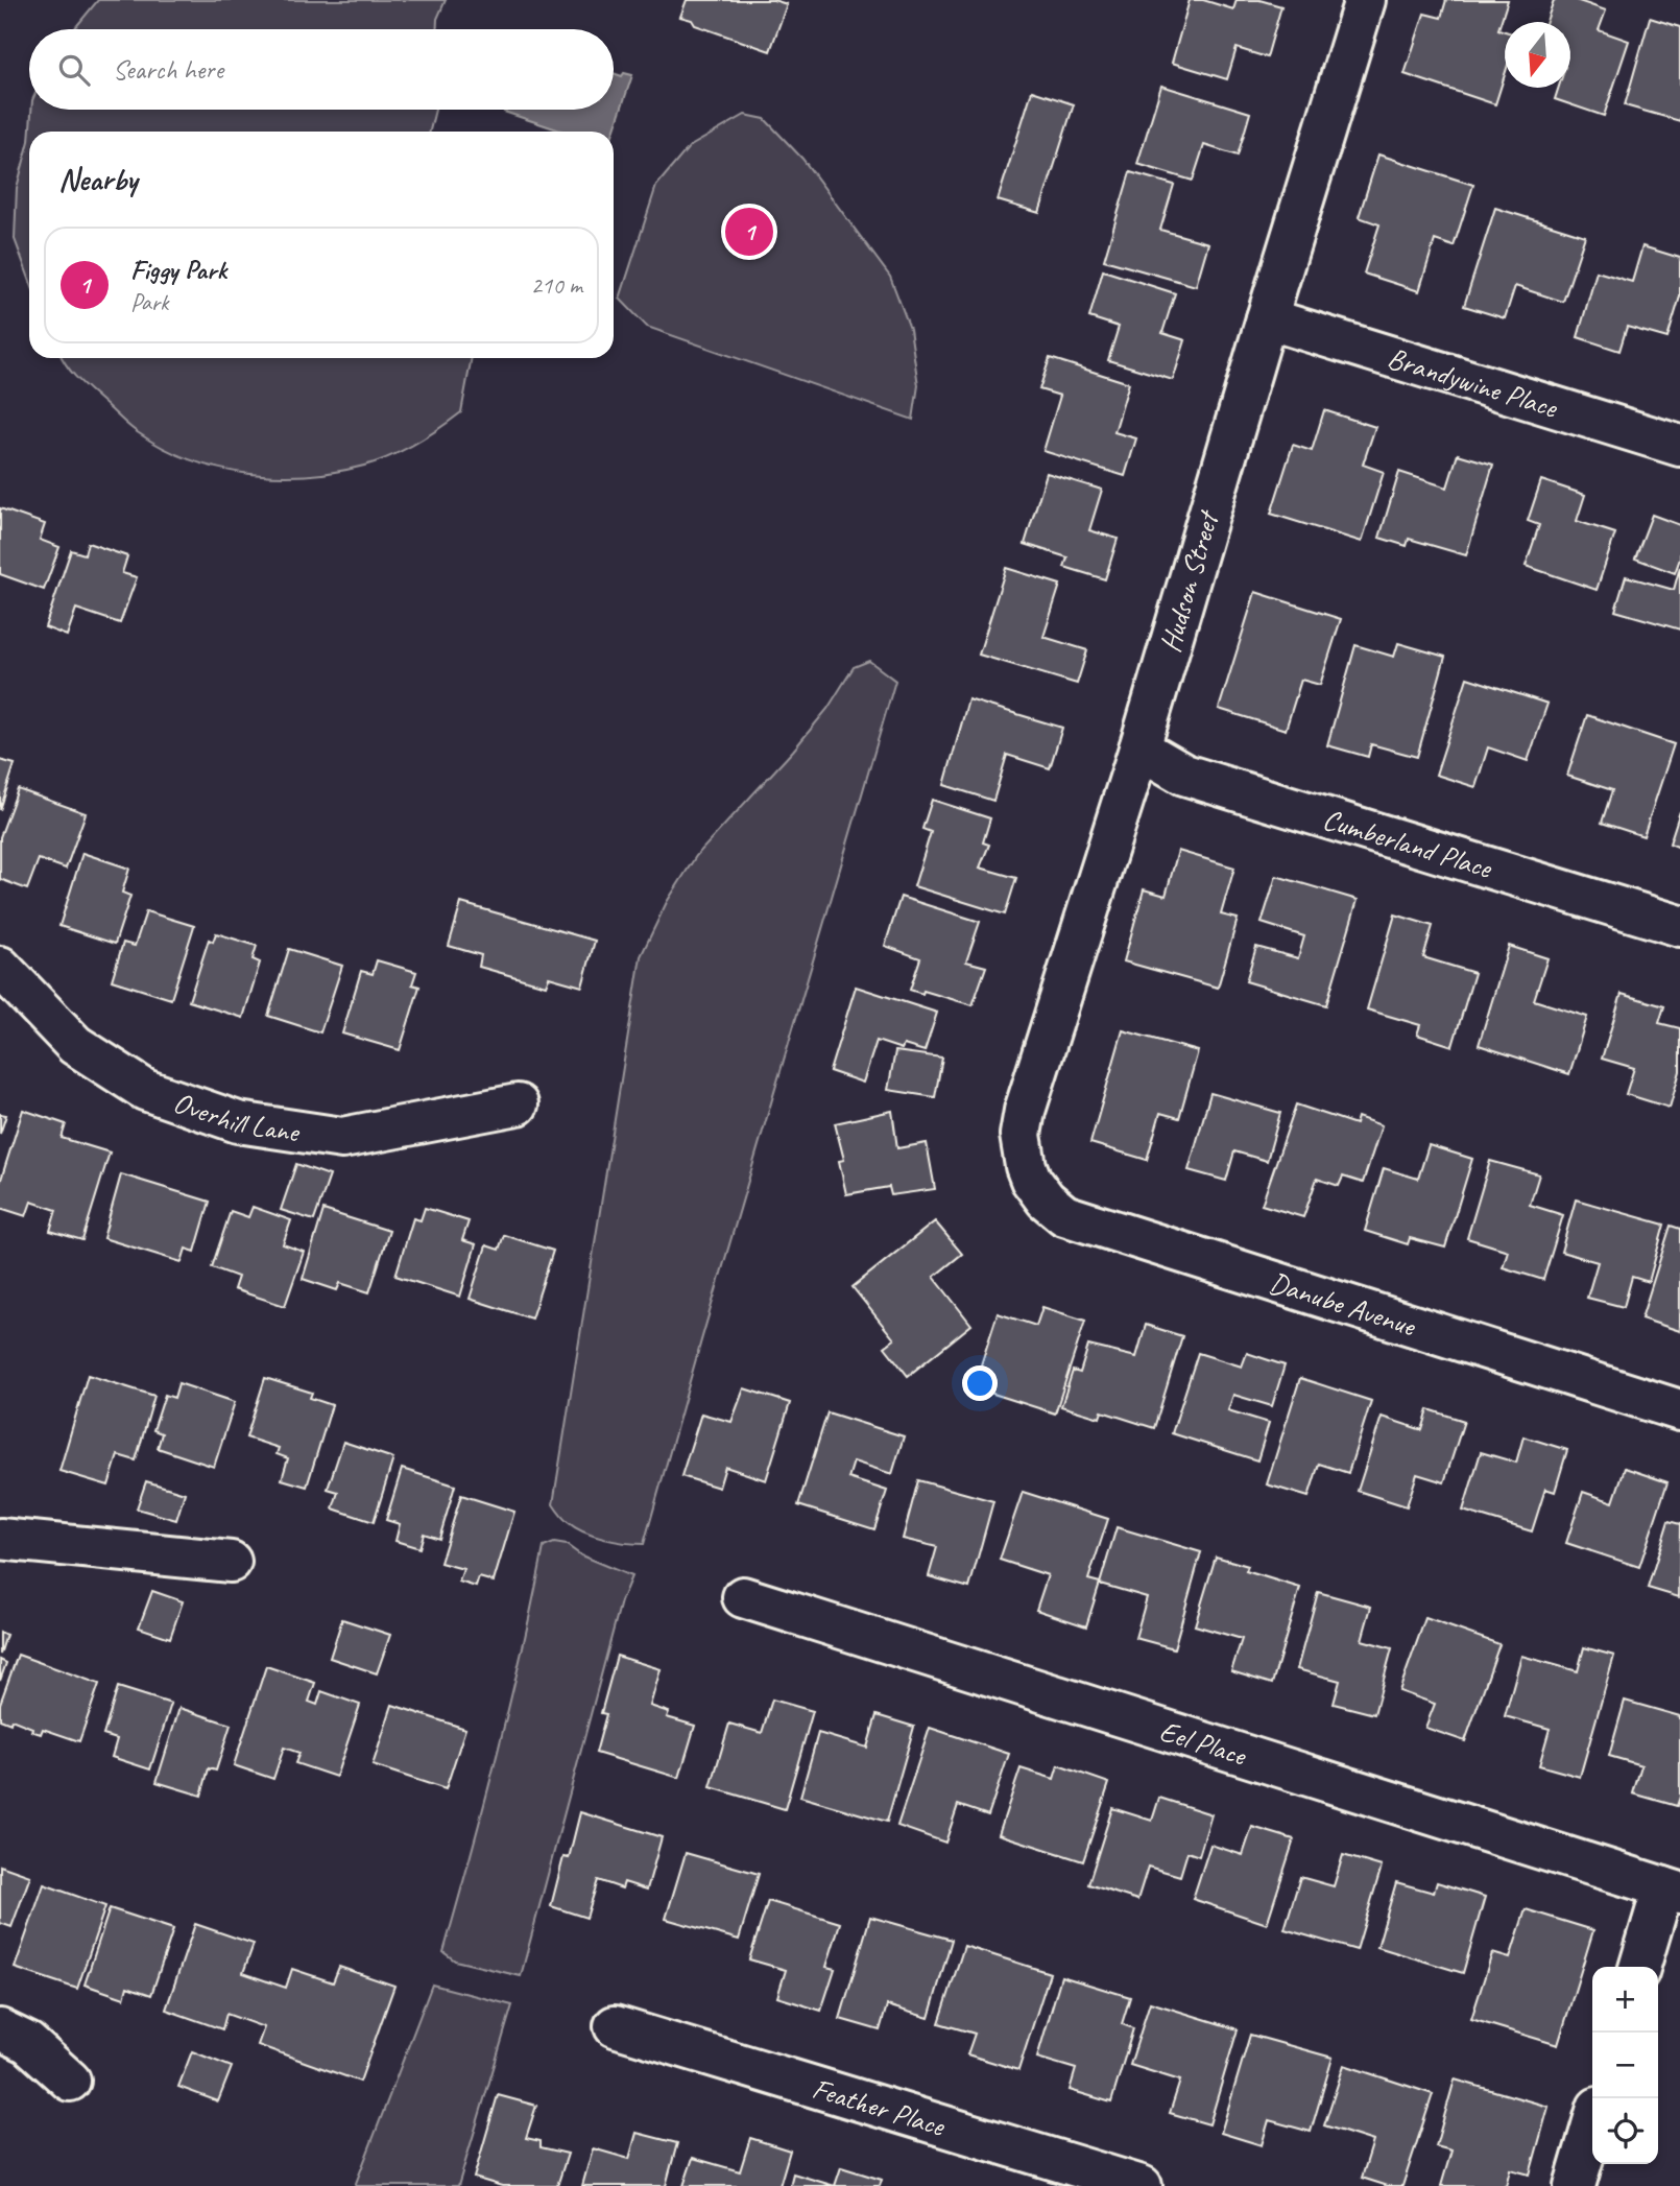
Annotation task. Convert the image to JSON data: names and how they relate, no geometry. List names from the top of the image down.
{
  "streets": {
    "street": [
      "Brandywine Place",
      "Hudson Street",
      "Cumberland Place",
      "Overhill Lane",
      "Danube Avenue",
      "Eel Place",
      "Feather Place"
    ]
  },
  "crossings": [
    ["Brandywine Place", "Hudson Street"],
    ["Hudson Street", "Cumberland Place"],
    ["Hudson Street", "Danube Avenue"]
  ],
  "north": "bottom",
  "page": {
    "search": "Search here",
    "heading": "Nearby",
    "pins": "1",
    "list": [
      {
        "mark": "1",
        "name": "Figgy Park",
        "note": "Park",
        "value": "210 m"
      }
    ],
    "map_buttons": ["+", "−"]
  }
}
